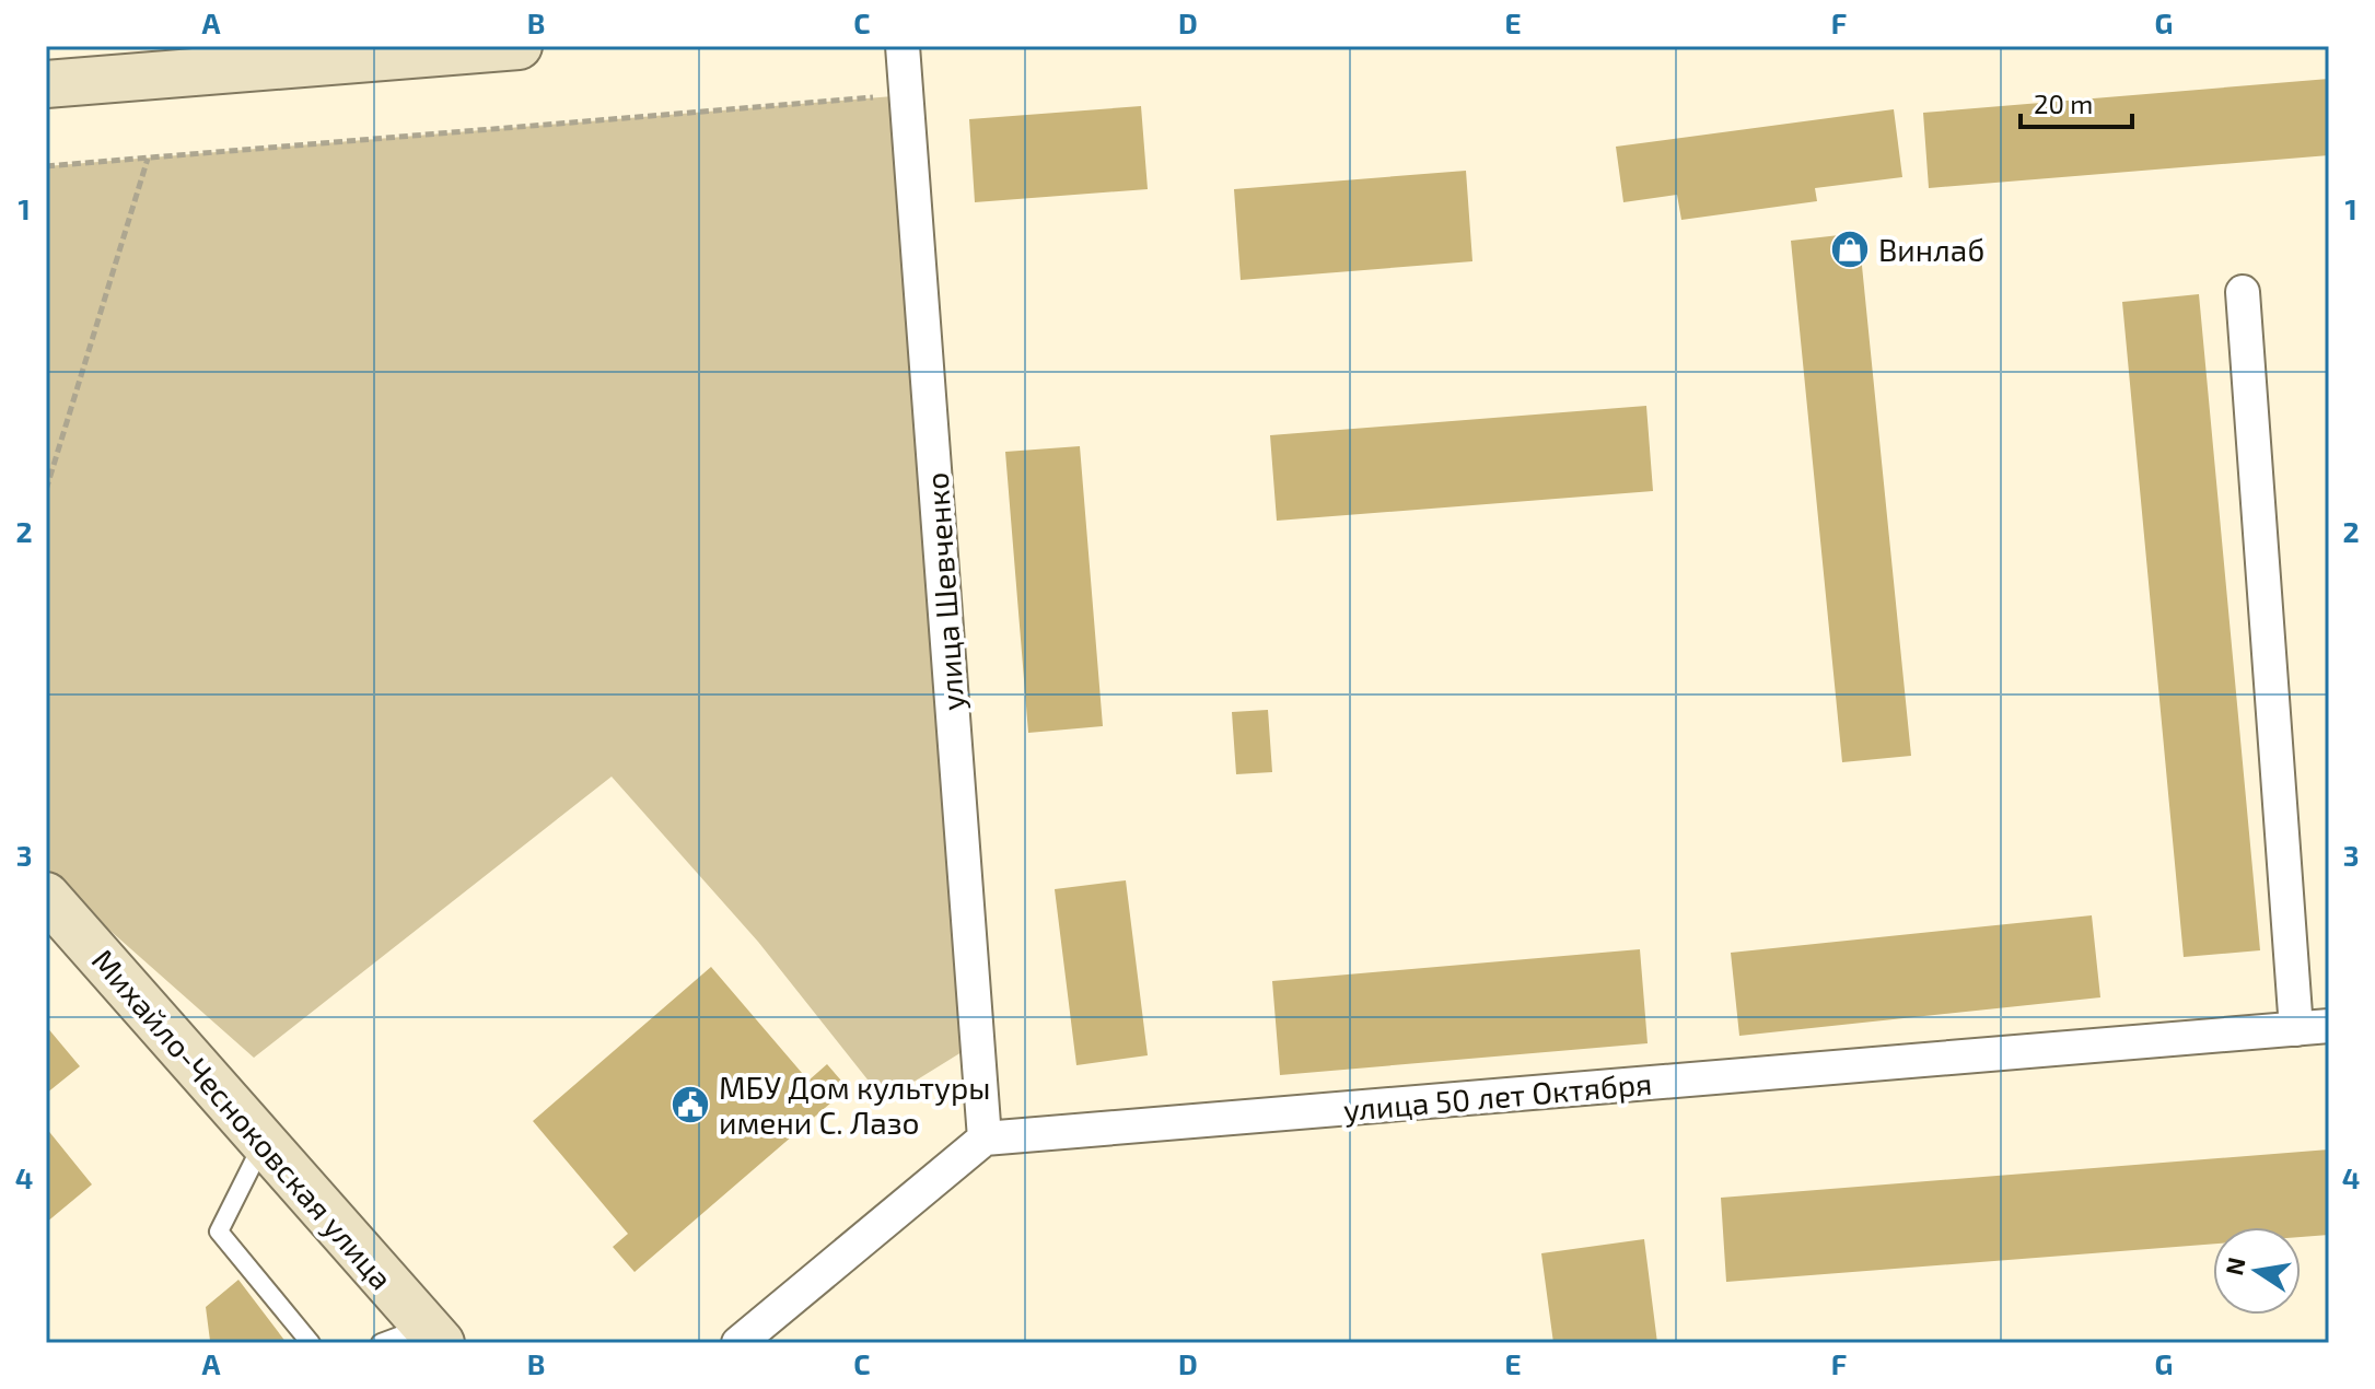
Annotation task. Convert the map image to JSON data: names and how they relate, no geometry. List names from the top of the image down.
{
  "streets": {
    "main road": ["Михайло-Чесноковская улица"],
    "street": ["улица Шевченко", "улица 50 лет Октября"]
  },
  "crossings": [
    ["улица Шевченко", "улица 50 лет Октября"]
  ],
  "places": {
    "shop": ["Винлаб"],
    "public building": ["МБУ Дом культуры имени С. Лазо"]
  },
  "scale_bar": "20 m",
  "north": "left",
  "grid": {
    "columns": [
      "A",
      "B",
      "C",
      "D",
      "E",
      "F",
      "G"
    ],
    "rows": [
      "1",
      "2",
      "3",
      "4"
    ]
  }
}
